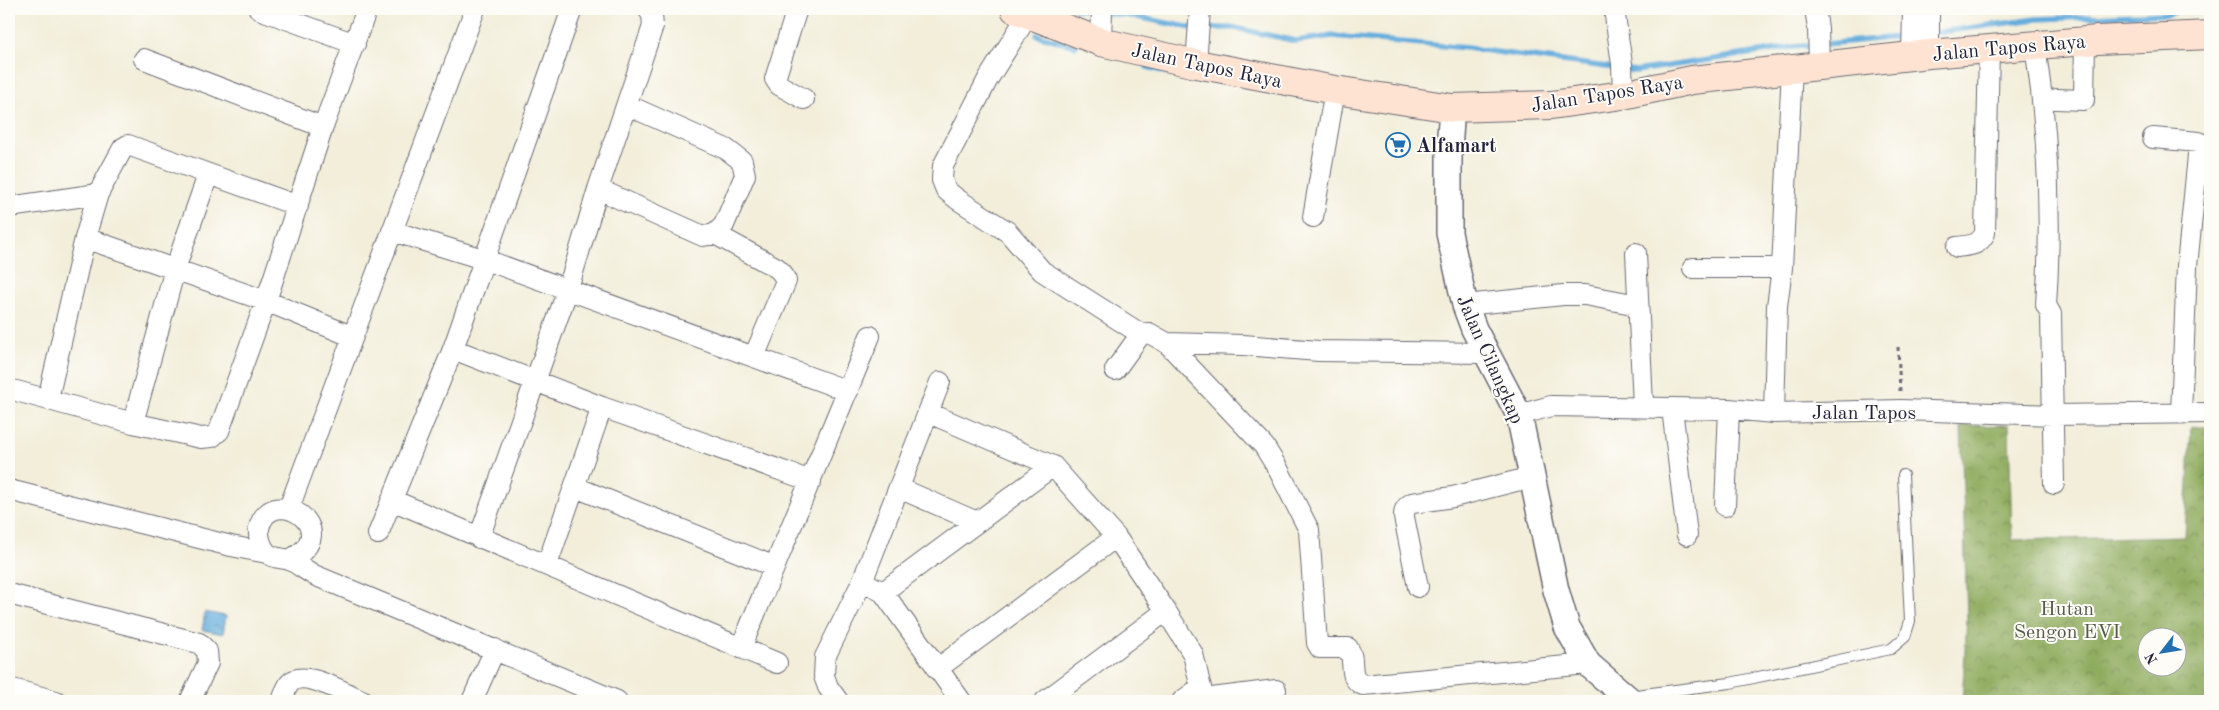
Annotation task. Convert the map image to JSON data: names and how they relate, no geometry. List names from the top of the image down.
{
  "streets": {
    "main road": ["Jalan Tapos Raya"],
    "street": ["Jalan Cilangkap", "Jalan Tapos"]
  },
  "crossings": [
    ["Jalan Tapos Raya", "Jalan Cilangkap"],
    ["Jalan Cilangkap", "Jalan Tapos"]
  ],
  "parks": ["Hutan Sengon EVI"],
  "places": {
    "supermarket": ["Alfamart"]
  },
  "north": "bottom left"
}
